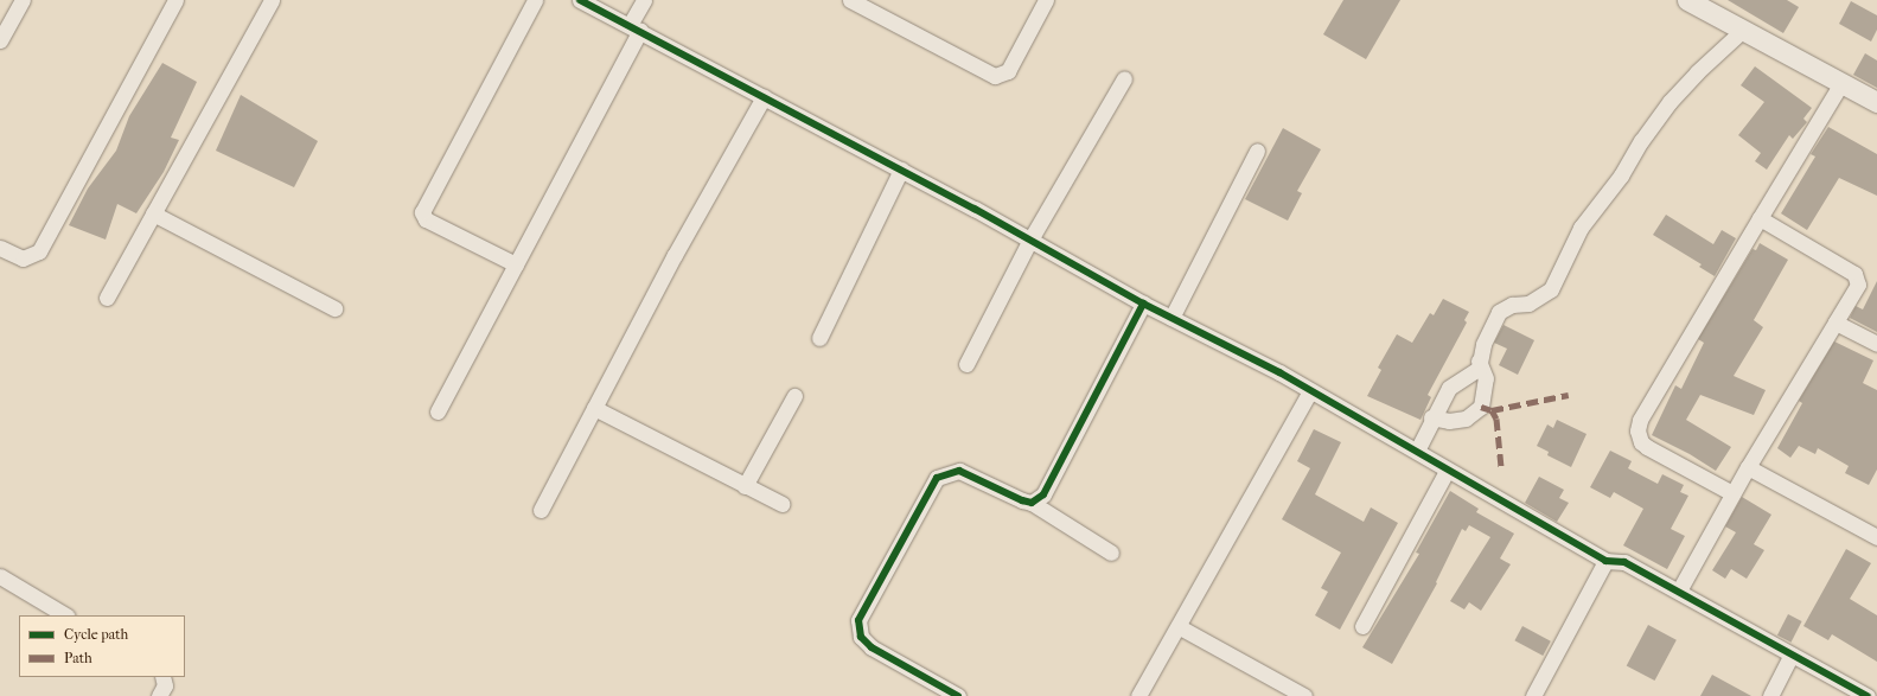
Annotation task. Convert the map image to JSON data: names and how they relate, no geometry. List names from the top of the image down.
{
  "legend": ["Cycle path", "Path"]
}
